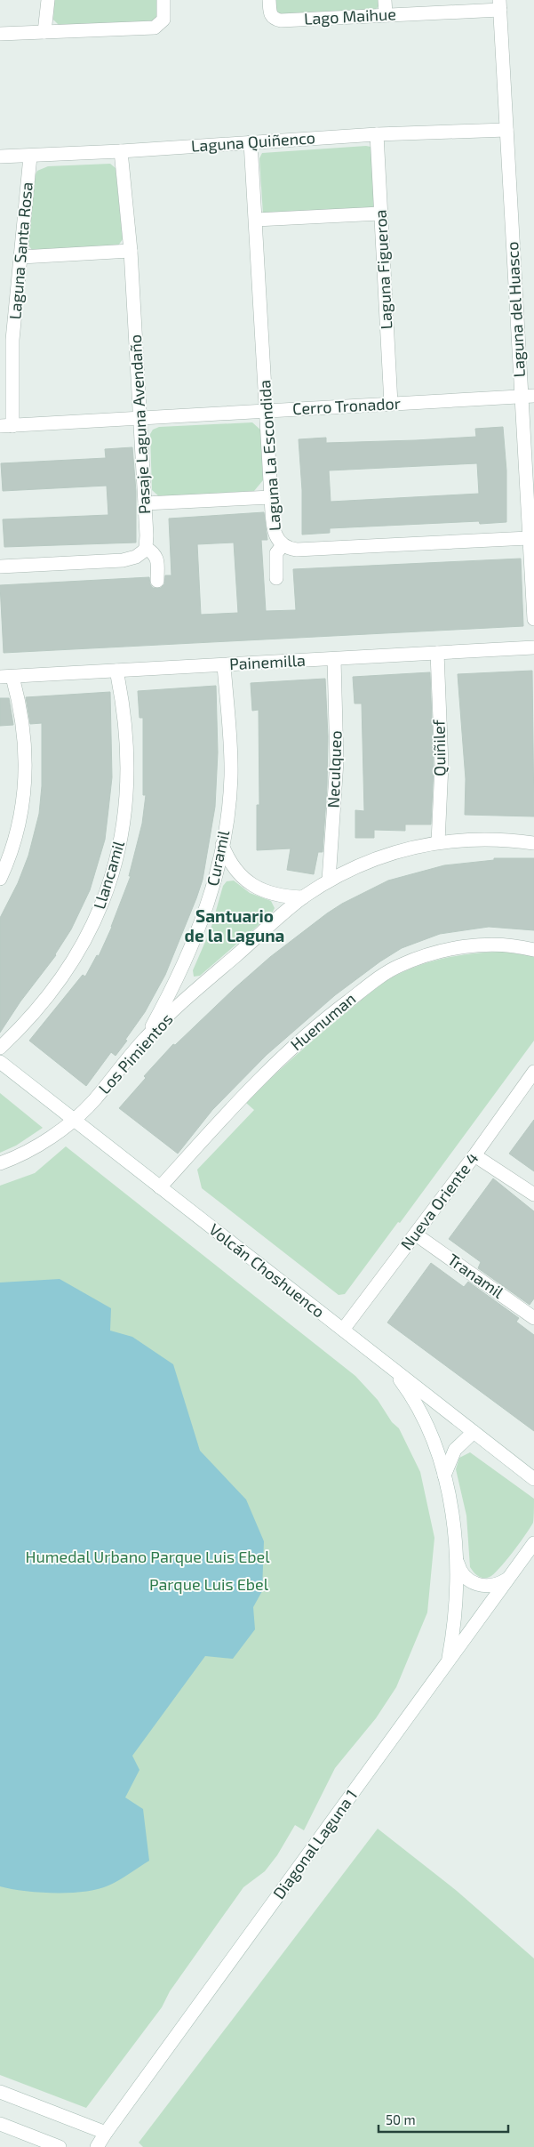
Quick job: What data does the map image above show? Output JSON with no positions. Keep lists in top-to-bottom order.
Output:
{
  "streets": {
    "street": [
      "Lago Maihue",
      "Laguna Quiñenco",
      "Laguna Santa Rosa",
      "Laguna Figueroa",
      "Laguna del Huasco",
      "Cerro Tronador",
      "Pasaje Laguna Avendaño",
      "Laguna La Escondida",
      "Painemilla",
      "Quiñilef",
      "Neculqueo",
      "Curamil",
      "Llancamil",
      "Huenuman",
      "Los Pimientos",
      "Nueva Oriente 4",
      "Volcán Choshuenco",
      "Tranamil",
      "Diagonal Laguna 1"
    ]
  },
  "crossings": [
    ["Lago Maihue", "Laguna del Huasco"],
    ["Laguna Quiñenco", "Laguna Santa Rosa"],
    ["Laguna Quiñenco", "Laguna Figueroa"],
    ["Laguna Quiñenco", "Laguna del Huasco"],
    ["Laguna Quiñenco", "Pasaje Laguna Avendaño"],
    ["Laguna Quiñenco", "Laguna La Escondida"],
    ["Laguna Santa Rosa", "Cerro Tronador"],
    ["Laguna Figueroa", "Cerro Tronador"],
    ["Laguna del Huasco", "Cerro Tronador"],
    ["Laguna del Huasco", "Laguna La Escondida"],
    ["Cerro Tronador", "Pasaje Laguna Avendaño"],
    ["Cerro Tronador", "Laguna La Escondida"],
    ["Painemilla", "Quiñilef"],
    ["Painemilla", "Neculqueo"],
    ["Painemilla", "Curamil"],
    ["Painemilla", "Llancamil"],
    ["Quiñilef", "Los Pimientos"],
    ["Neculqueo", "Los Pimientos"],
    ["Curamil", "Los Pimientos"],
    ["Huenuman", "Volcán Choshuenco"],
    ["Los Pimientos", "Volcán Choshuenco"],
    ["Nueva Oriente 4", "Volcán Choshuenco"],
    ["Nueva Oriente 4", "Tranamil"]
  ],
  "districts": ["Santuario de la Laguna"],
  "parks": ["Humedal Urbano Parque Luis Ebel", "Parque Luis Ebel"],
  "scale_bar": "50 m"
}
